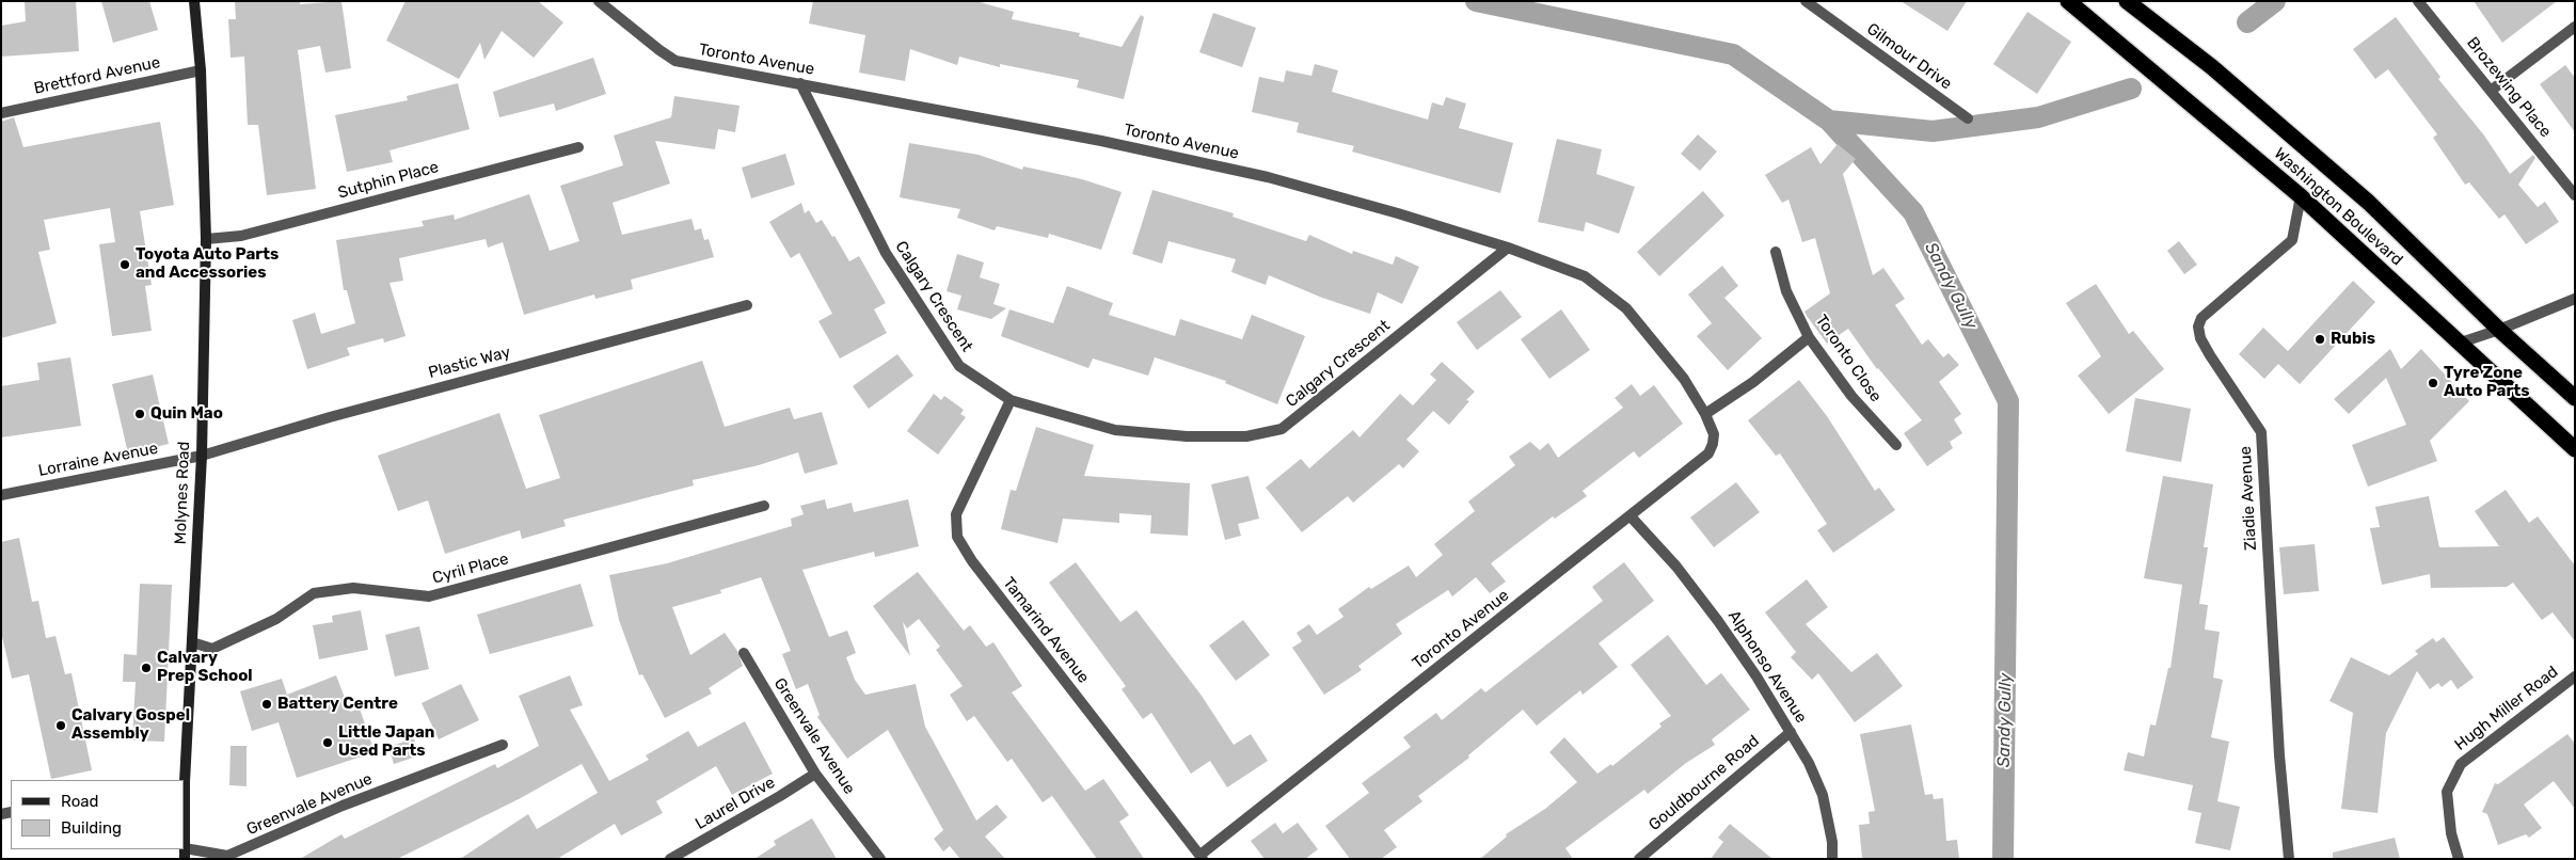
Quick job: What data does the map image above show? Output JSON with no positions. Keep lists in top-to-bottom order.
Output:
{
  "streets": {
    "highway": ["Washington Boulevard"],
    "main road": ["Molynes Road"],
    "street": [
      "Gilmour Drive",
      "Toronto Avenue",
      "Brettford Avenue",
      "Brozewing Place",
      "Sutphin Place",
      "Calgary Crescent",
      "Toronto Close",
      "Plastic Way",
      "Lorraine Avenue",
      "Ziadie Avenue",
      "Cyril Place",
      "Tamarind Avenue",
      "Alphonso Avenue",
      "Hugh Miller Road",
      "Greenvale Avenue",
      "Gouldbourne Road",
      "Laurel Drive"
    ]
  },
  "crossings": [
    ["Toronto Avenue", "Calgary Crescent"],
    ["Toronto Avenue", "Tamarind Avenue"],
    ["Toronto Avenue", "Alphonso Avenue"],
    ["Brettford Avenue", "Molynes Road"],
    ["Sutphin Place", "Molynes Road"],
    ["Washington Boulevard", "Ziadie Avenue"],
    ["Calgary Crescent", "Tamarind Avenue"],
    ["Plastic Way", "Lorraine Avenue"],
    ["Plastic Way", "Molynes Road"],
    ["Lorraine Avenue", "Molynes Road"],
    ["Molynes Road", "Cyril Place"],
    ["Molynes Road", "Greenvale Avenue"],
    ["Alphonso Avenue", "Gouldbourne Road"],
    ["Greenvale Avenue", "Laurel Drive"]
  ],
  "water": ["Sandy Gully"],
  "places": [
    "Toyota Auto Parts and Accessories",
    "Rubis",
    "Tyre Zone Auto Parts",
    "Quin Mao",
    "Calvary Prep School",
    "Battery Centre",
    "Calvary Gospel Assembly",
    "Little Japan Used Parts"
  ],
  "legend": ["Road", "Building"]
}
